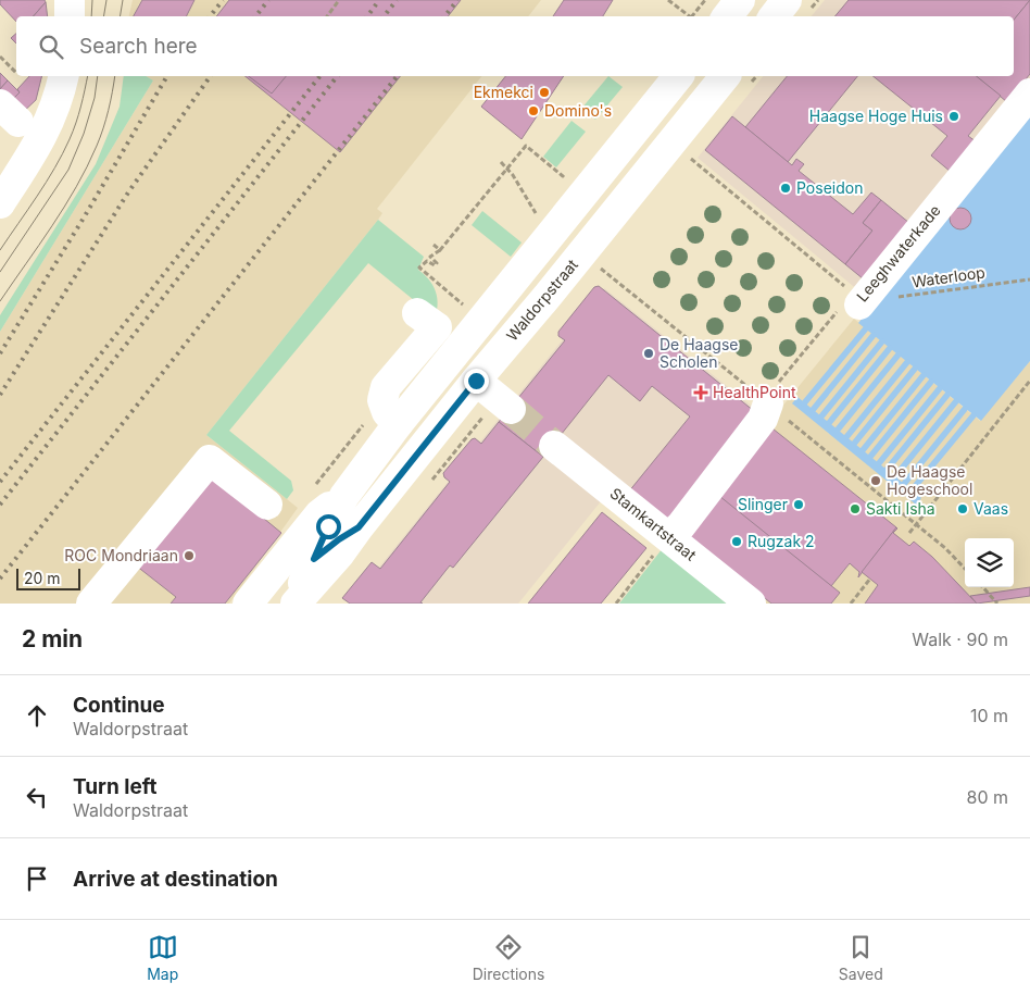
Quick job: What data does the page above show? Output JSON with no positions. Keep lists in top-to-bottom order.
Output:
{
  "streets": {
    "street": ["Leeghwaterkade", "Waldorpstraat", "Stamkartstraat"],
    "path": ["Waterloop"]
  },
  "places": {
    "other": [
      "Ekmekci",
      "Domino's",
      "Haagse Hoge Huis",
      "Poseidon",
      "De Haagse Scholen",
      "De Haagse Hogeschool",
      "Slinger",
      "Sakti Isha",
      "Vaas",
      "Rugzak 2",
      "ROC Mondriaan"
    ],
    "health": ["HealthPoint"]
  },
  "scale_bar": "20 m",
  "page": {
    "search": "Search here",
    "scale": "20 m",
    "heading": ["2 min", "Walk · 90 m"],
    "list": [
      ["Continue", "Waldorpstraat", "10 m"],
      ["Turn left", "Waldorpstraat", "80 m"],
      "Arrive at destination"
    ],
    "nav": ["Map", "Directions", "Saved"]
  }
}
